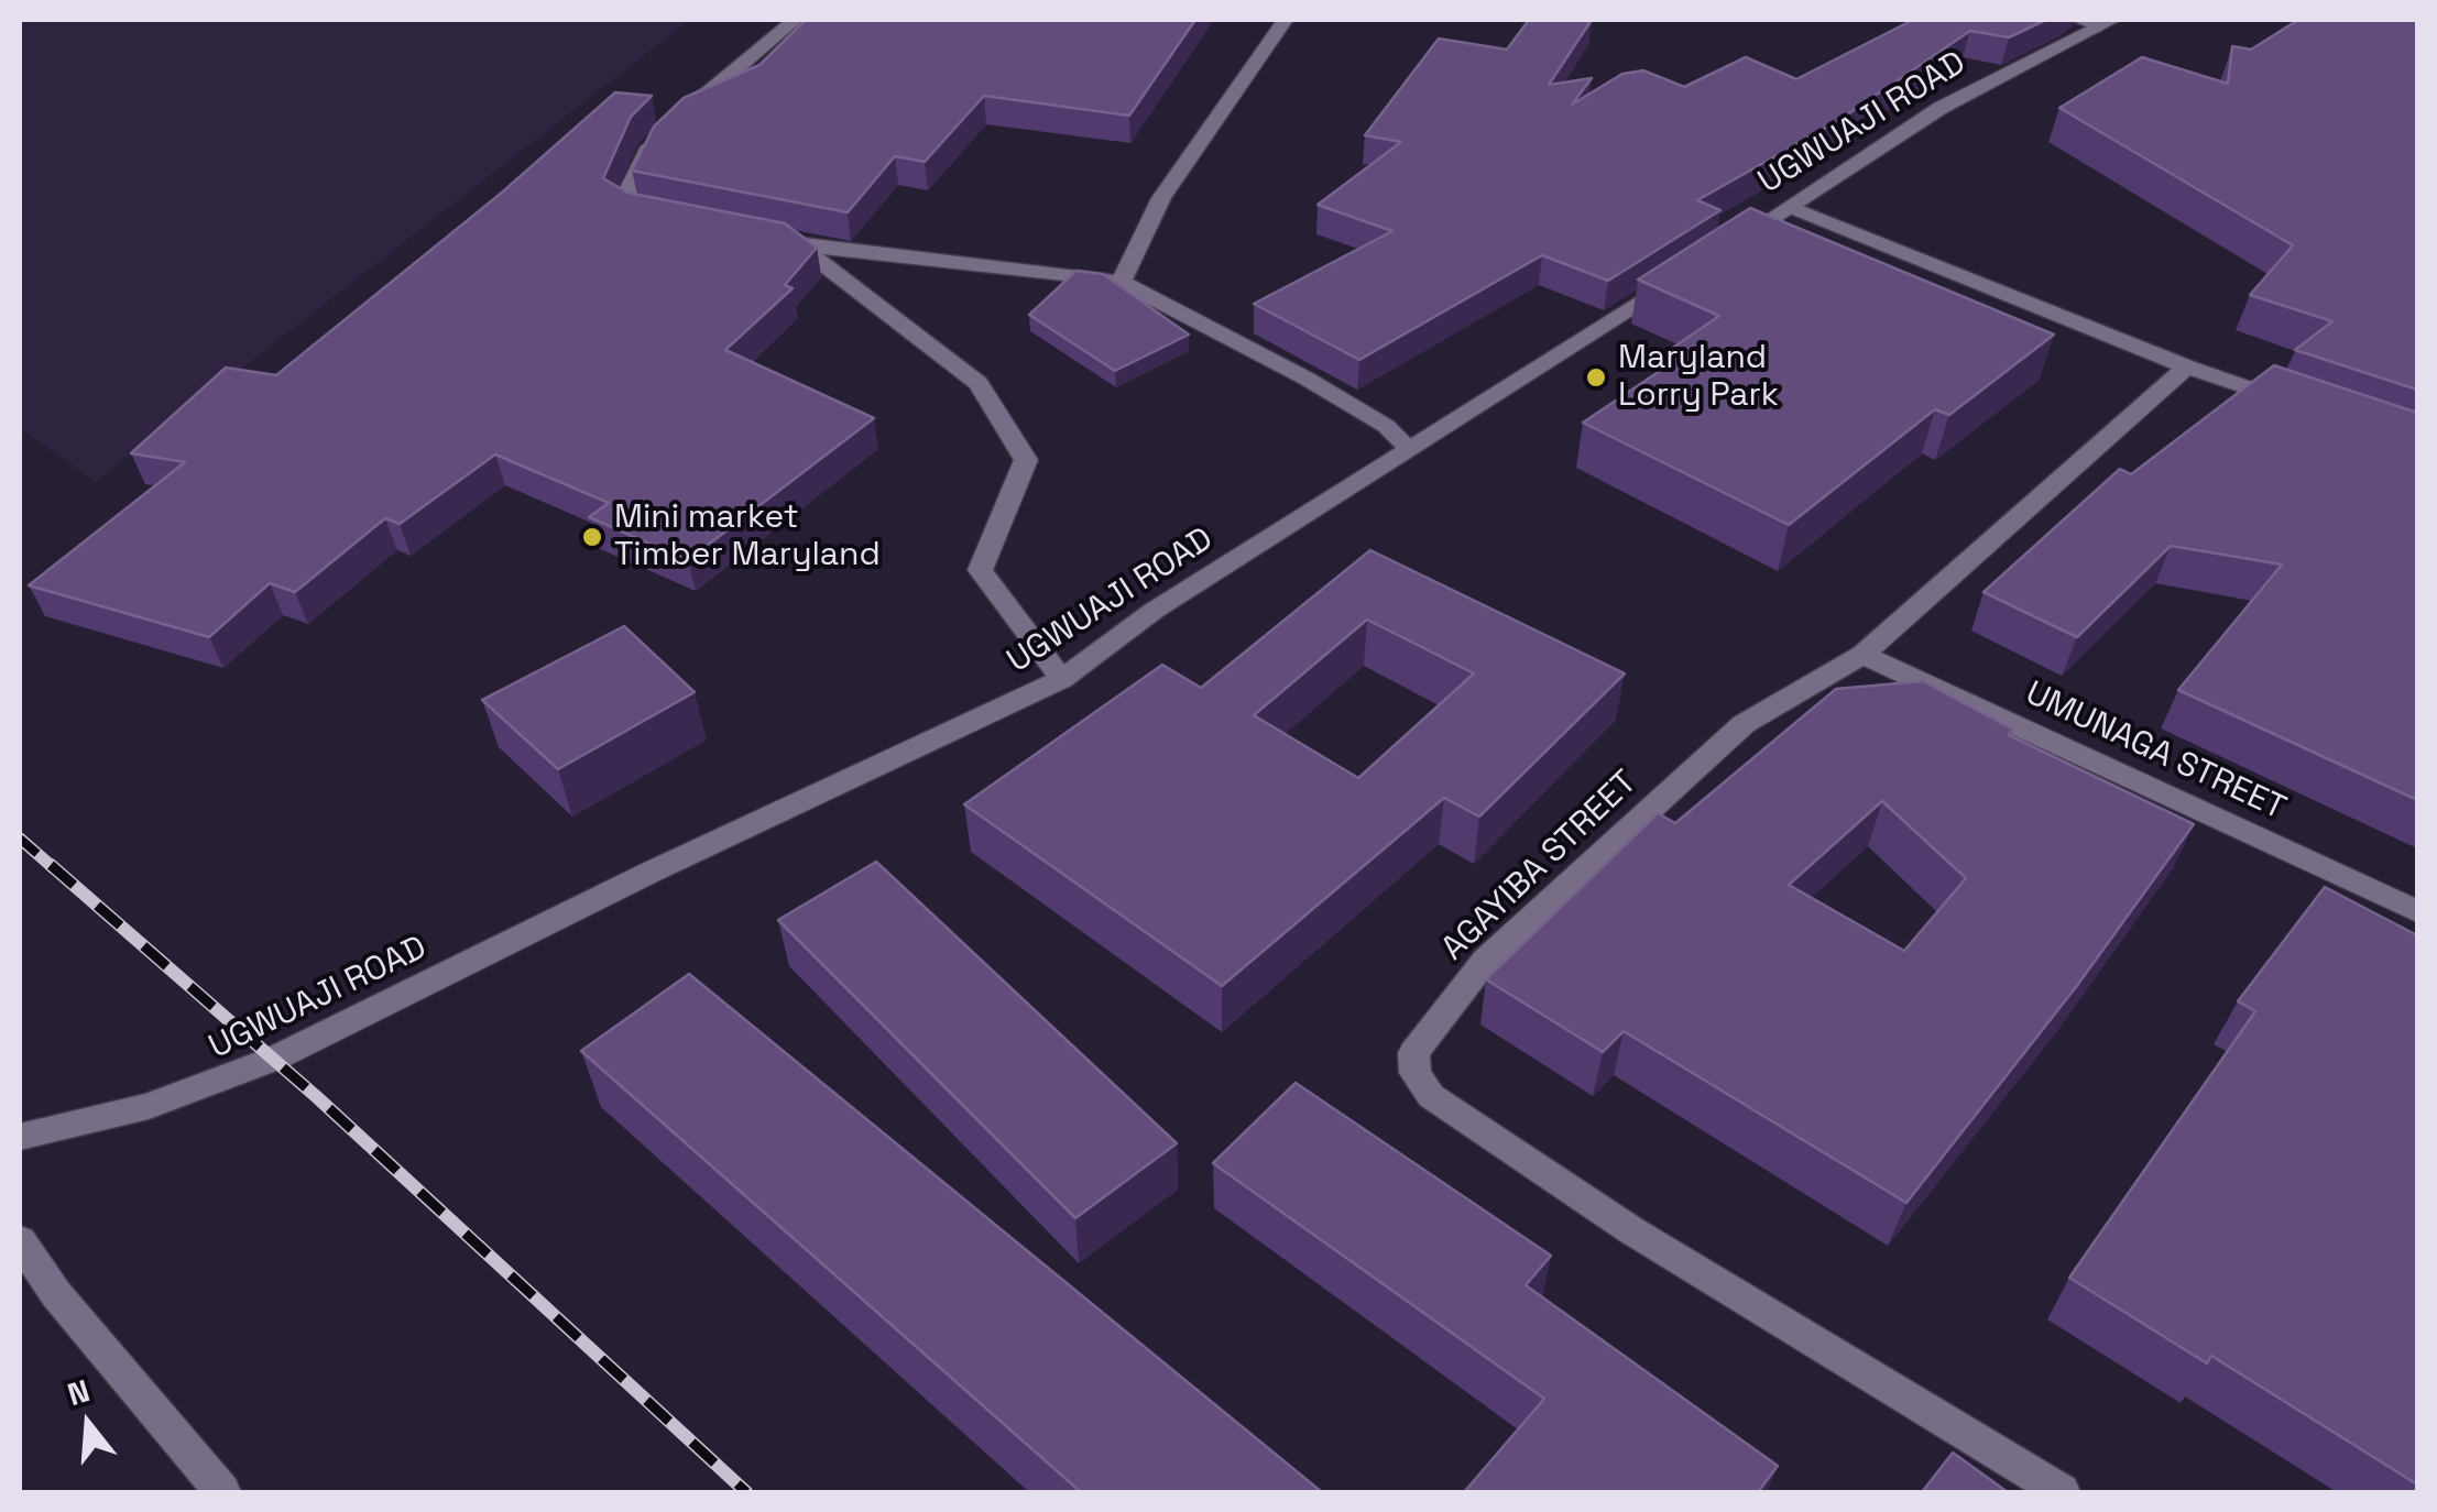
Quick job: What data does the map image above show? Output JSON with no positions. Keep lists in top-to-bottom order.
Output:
{
  "streets": {
    "street": ["UGWUAJI ROAD", "UMUNAGA STREET", "AGAYIBA STREET"]
  },
  "crossings": [
    ["UMUNAGA STREET", "AGAYIBA STREET"]
  ],
  "places": ["Maryland Lorry Park", "Mini market Timber Maryland"],
  "north": "top"
}
